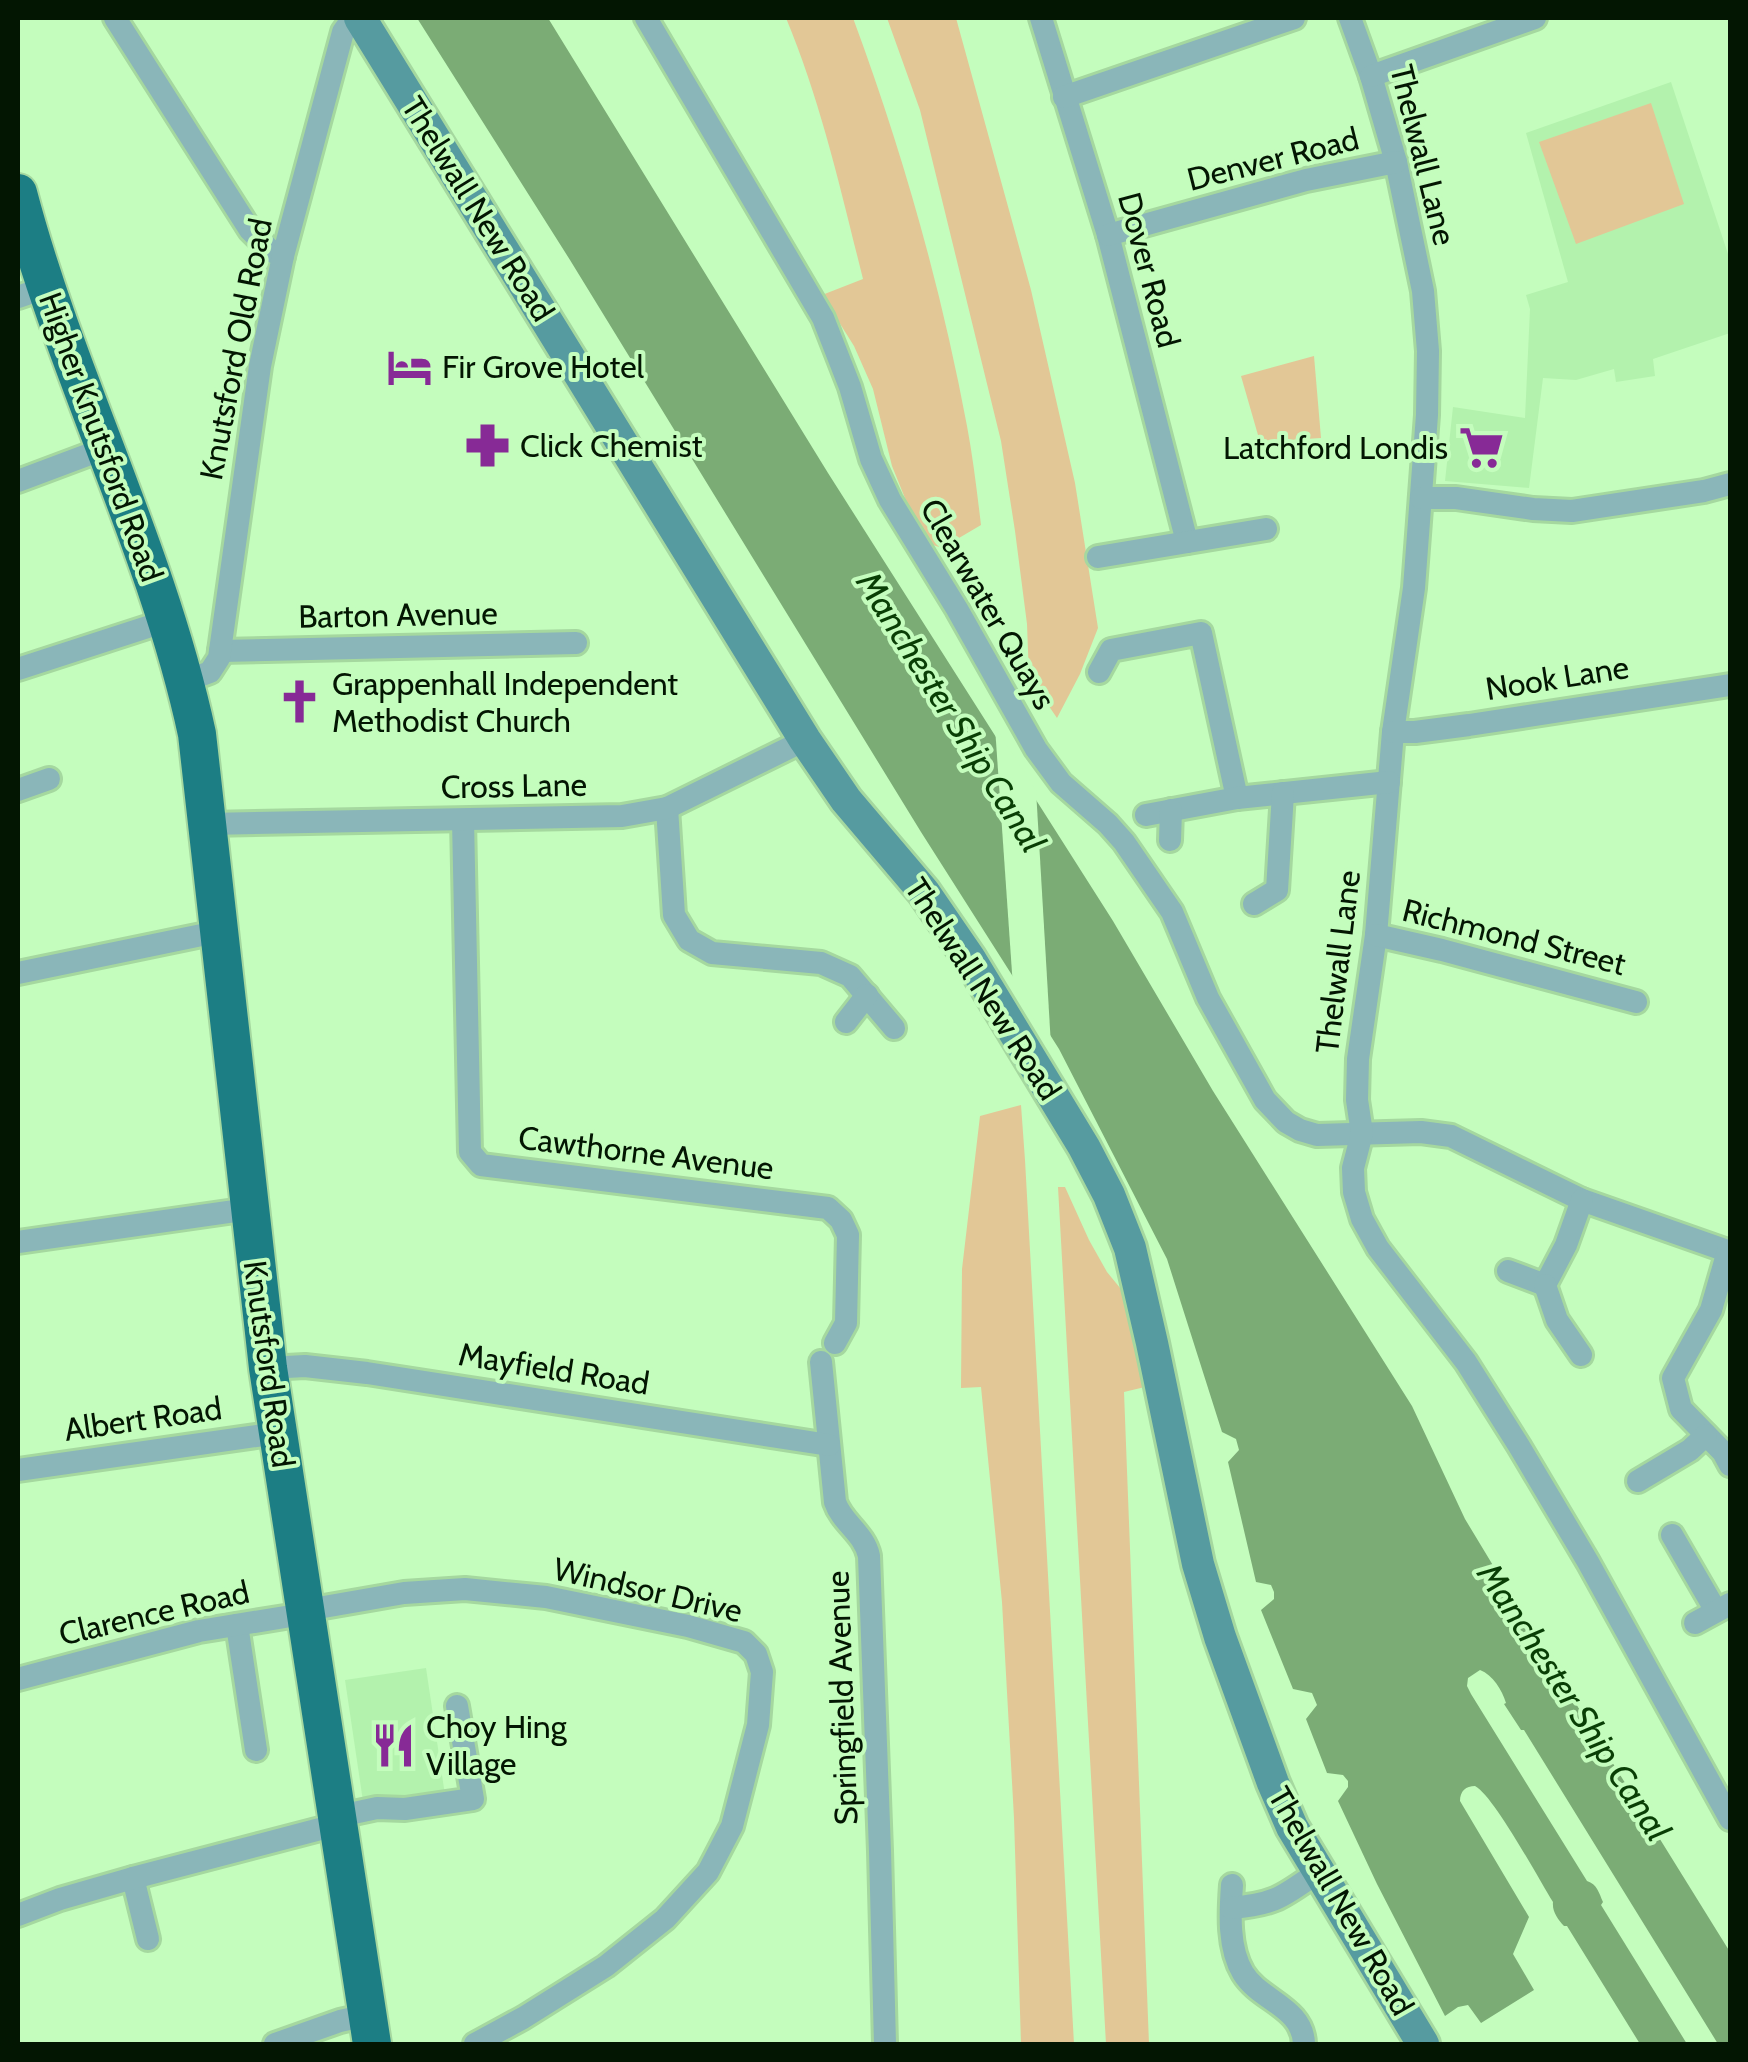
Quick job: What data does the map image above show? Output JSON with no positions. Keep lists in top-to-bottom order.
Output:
{
  "streets": {
    "highway": ["Higher Knutsford Road", "Knutsford Road"],
    "main road": ["Thelwall New Road"],
    "street": [
      "Thelwall Lane",
      "Denver Road",
      "Dover Road",
      "Knutsford Old Road",
      "Clearwater Quays",
      "Barton Avenue",
      "Nook Lane",
      "Cross Lane",
      "Richmond Street",
      "Cawthorne Avenue",
      "Mayfield Road",
      "Albert Road",
      "Windsor Drive",
      "Clarence Road",
      "Springfield Avenue"
    ]
  },
  "crossings": [
    ["Thelwall Lane", "Denver Road"],
    ["Thelwall Lane", "Clearwater Quays"],
    ["Thelwall Lane", "Nook Lane"],
    ["Thelwall Lane", "Richmond Street"],
    ["Denver Road", "Dover Road"],
    ["Thelwall New Road", "Knutsford Old Road"],
    ["Thelwall New Road", "Cross Lane"],
    ["Knutsford Old Road", "Barton Avenue"],
    ["Higher Knutsford Road", "Knutsford Road"],
    ["Cross Lane", "Cawthorne Avenue"],
    ["Cross Lane", "Knutsford Road"],
    ["Cawthorne Avenue", "Springfield Avenue"],
    ["Knutsford Road", "Mayfield Road"],
    ["Knutsford Road", "Albert Road"],
    ["Knutsford Road", "Windsor Drive"],
    ["Knutsford Road", "Clarence Road"],
    ["Mayfield Road", "Springfield Avenue"],
    ["Windsor Drive", "Clarence Road"]
  ],
  "water": ["Manchester Ship Canal"],
  "places": {
    "hotel": ["Fir Grove Hotel"],
    "pharmacy": ["Click Chemist"],
    "supermarket": ["Latchford Londis"],
    "church": ["Grappenhall Independent Methodist Church"],
    "restaurant": ["Choy Hing Village"]
  }
}
